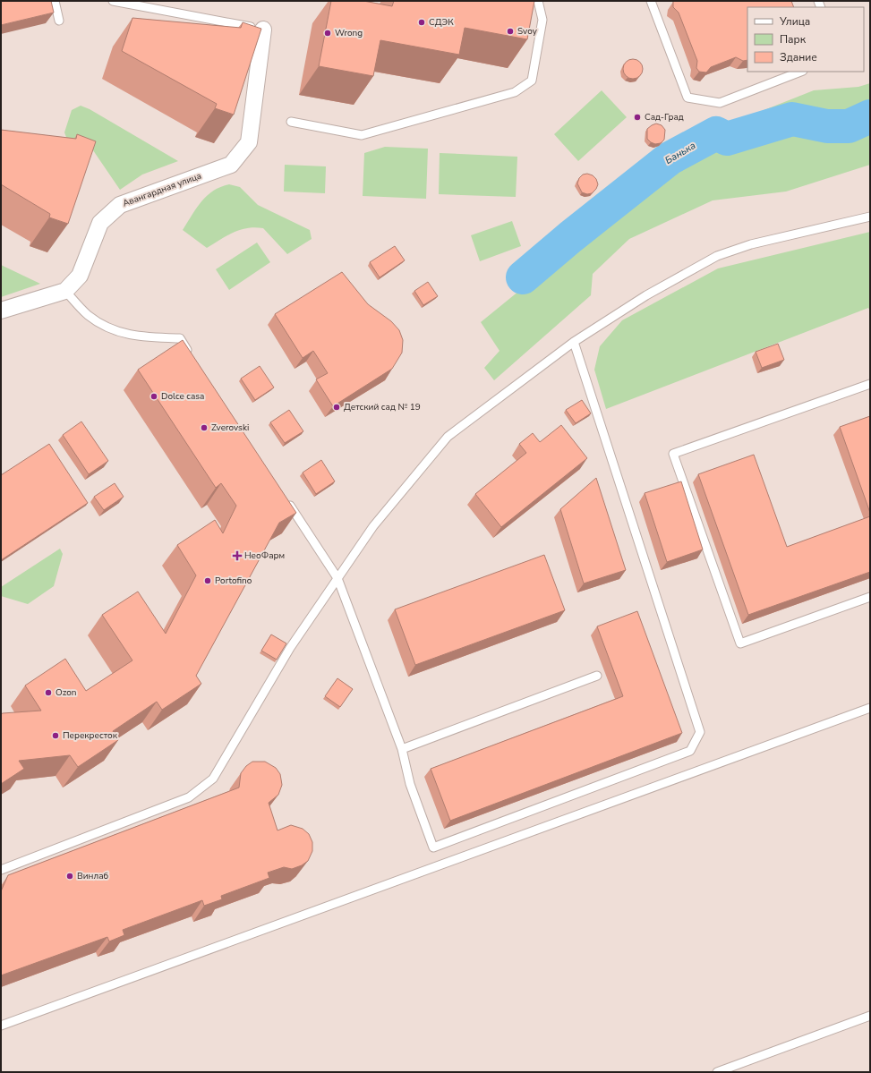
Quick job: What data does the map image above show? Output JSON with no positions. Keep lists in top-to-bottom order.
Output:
{
  "streets": {
    "street": ["Авангардная улица"]
  },
  "water": ["Банька"],
  "places": {
    "other": [
      "СДЭК",
      "Svoy",
      "Wrong",
      "Сад-Град",
      "Dolce casa",
      "Детский сад № 19",
      "Zverovski",
      "Portofino",
      "Ozon",
      "Перекресток",
      "Винлаб"
    ],
    "health": ["НеоФарм"]
  },
  "legend": ["Улица", "Парк", "Здание"]
}
